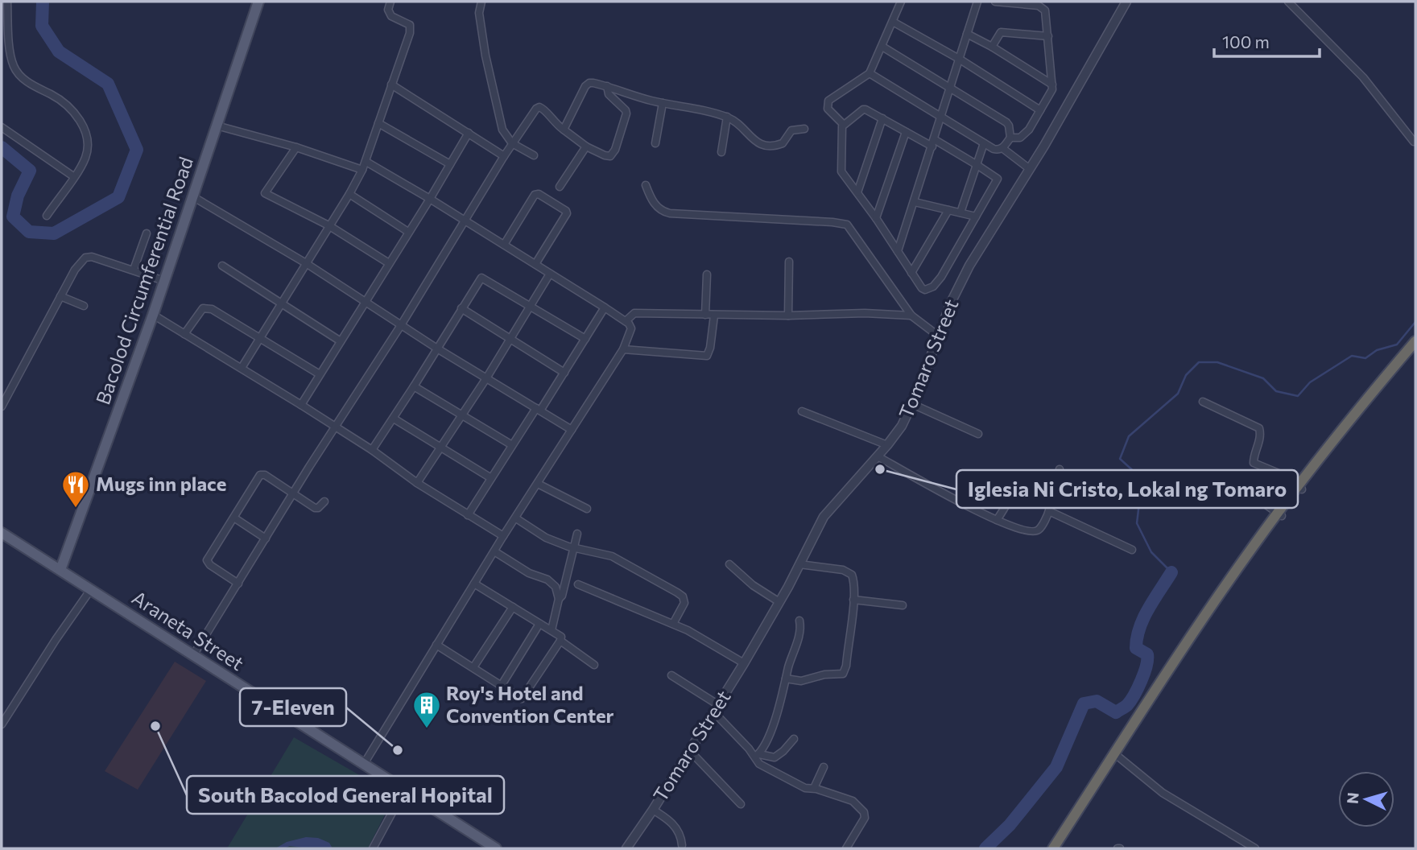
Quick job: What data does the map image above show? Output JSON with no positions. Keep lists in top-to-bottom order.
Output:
{
  "streets": {
    "main road": ["Bacolod Circumferential Road", "Araneta Street"],
    "street": ["Tomaro Street"]
  },
  "crossings": [
    ["Bacolod Circumferential Road", "Araneta Street"]
  ],
  "places": {
    "other": ["Iglesia Ni Cristo, Lokal ng Tomaro", "South Bacolod General Hopital", "7-Eleven"],
    "restaurant": ["Mugs inn place"],
    "building": ["Roy's Hotel and Convention Center"]
  },
  "scale_bar": "100 m",
  "north": "left"
}
